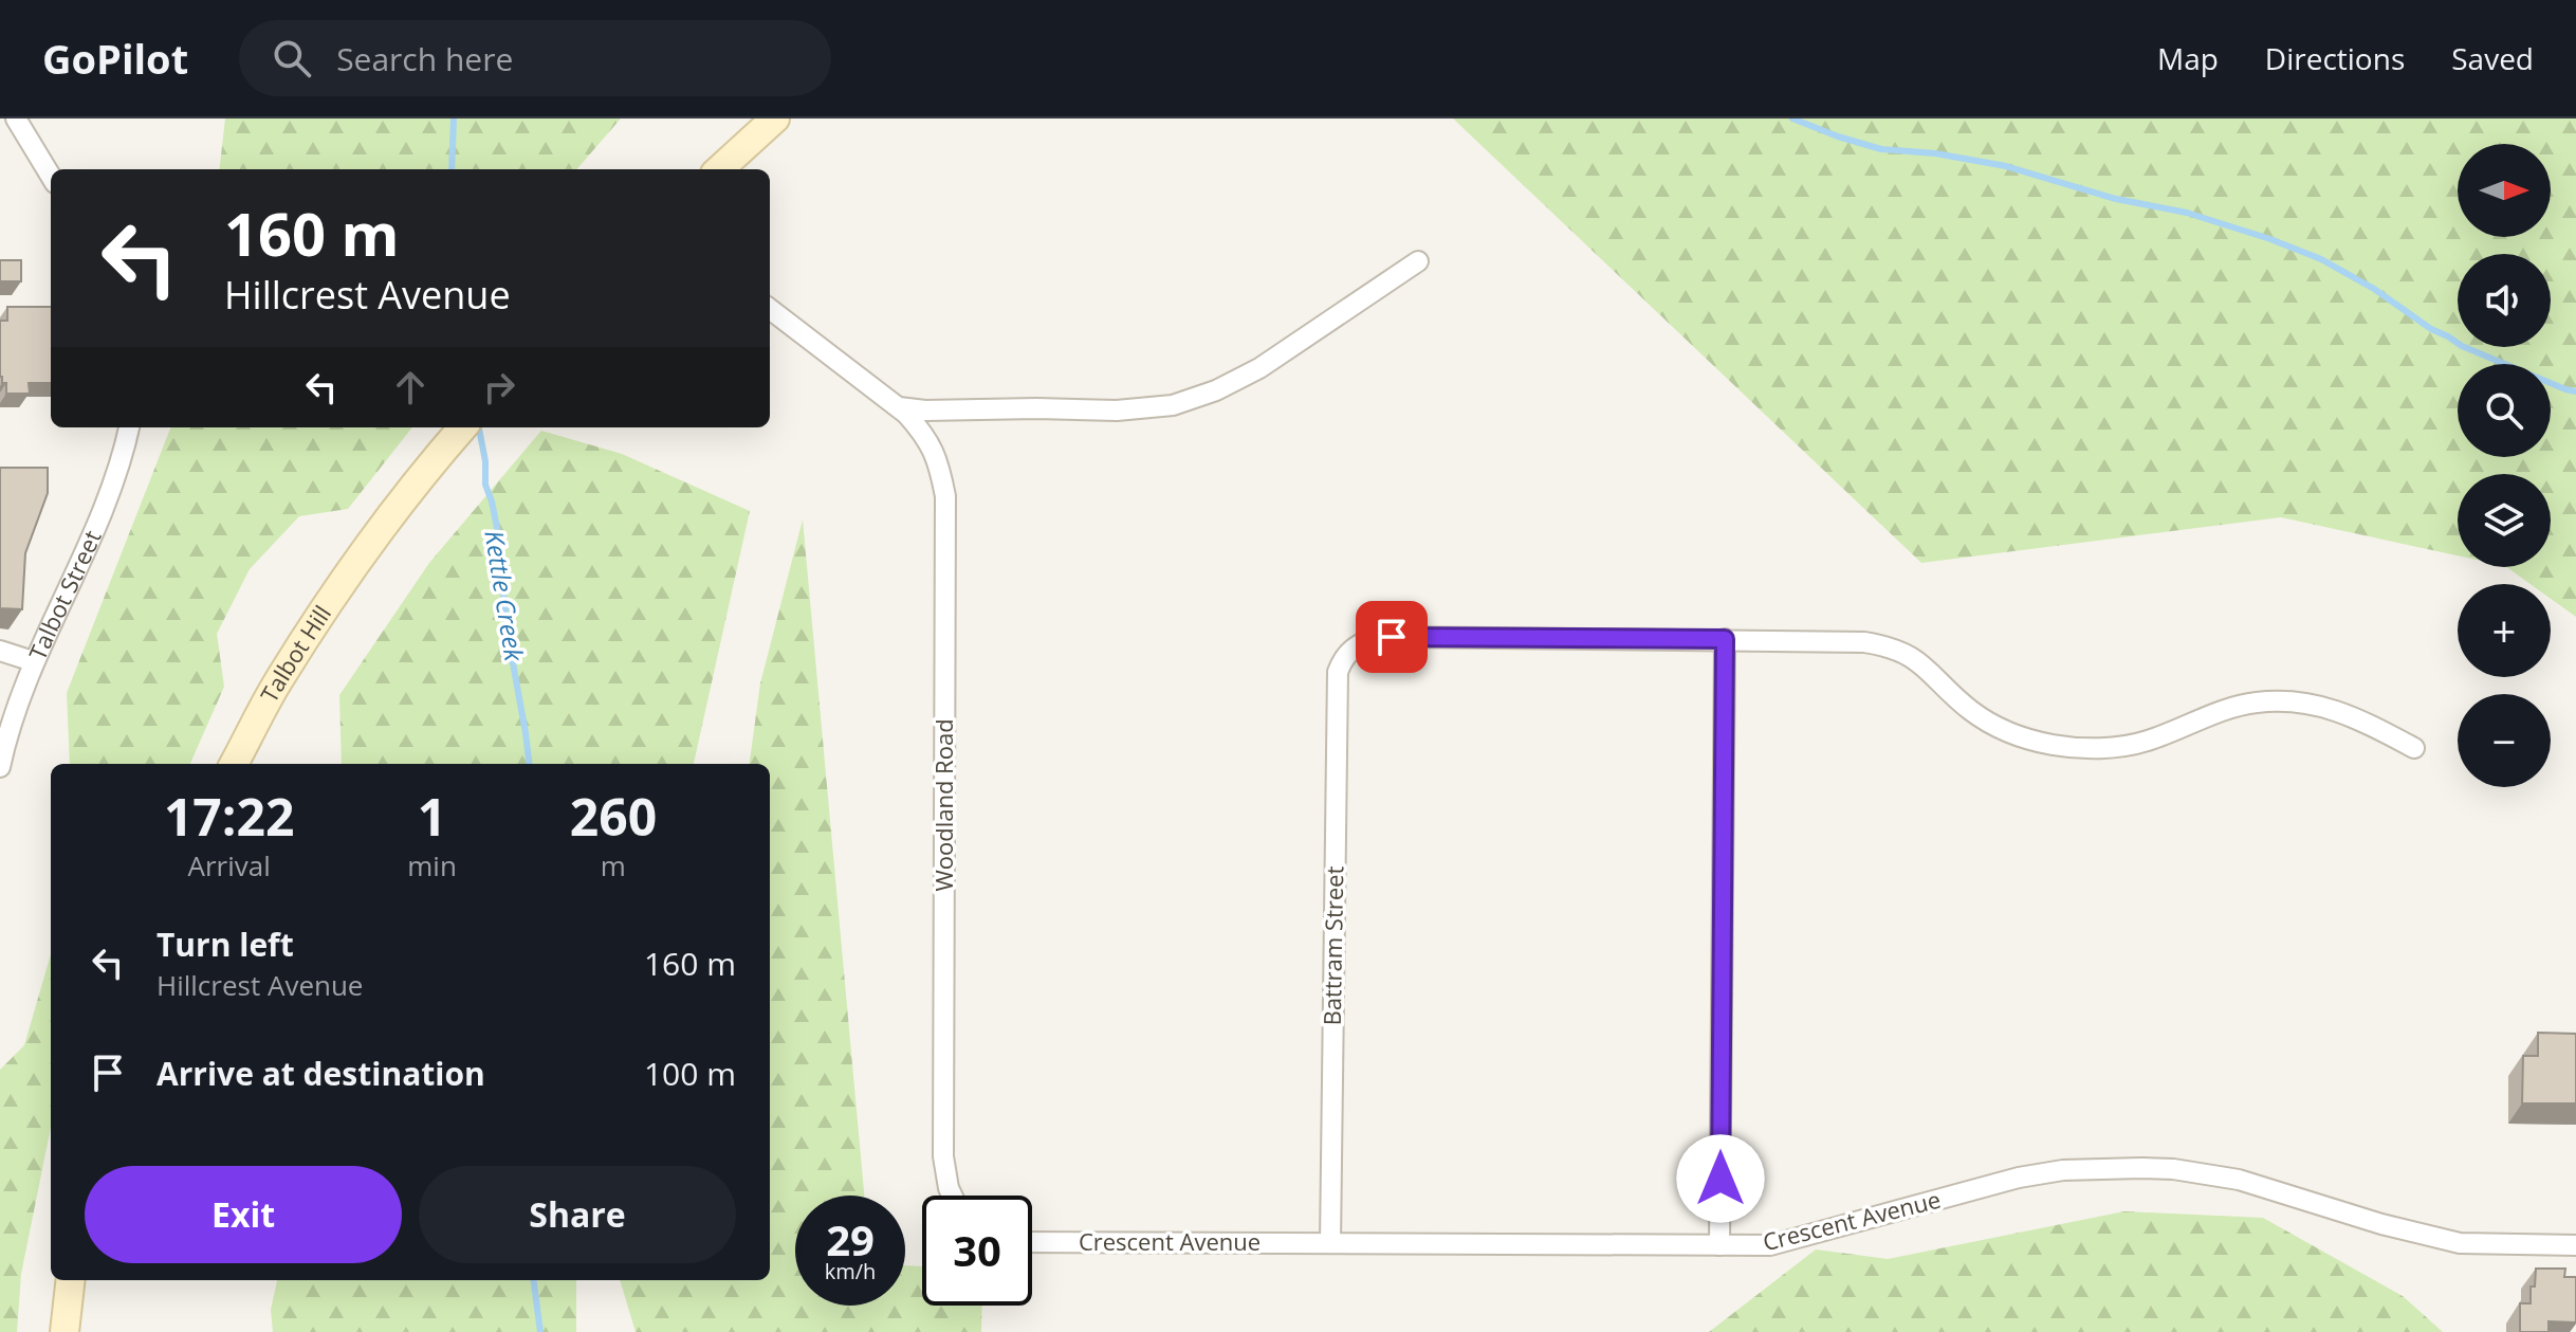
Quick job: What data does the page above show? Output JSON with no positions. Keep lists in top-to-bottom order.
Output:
{
  "streets": {
    "main road": ["Talbot Hill"],
    "street": [
      "Talbot Street",
      "Woodland Road",
      "Battram Street",
      "Crescent Avenue"
    ]
  },
  "crossings": [
    ["Battram Street", "Crescent Avenue"]
  ],
  "water": ["Kettle Creek"],
  "north": "right",
  "page": {
    "header": "GoPilot",
    "search": "Search here",
    "nav": ["Map", "Directions", "Saved"],
    "map_buttons": ["+", "−"],
    "turn": ["160 m", "Hillcrest Avenue"],
    "eta": [
      "17:22",
      "Arrival",
      "1",
      "min",
      "260",
      "m"
    ],
    "list": [
      {
        "name": "Turn left",
        "note": "Hillcrest Avenue",
        "value": "160 m"
      },
      {
        "name": "Arrive at destination",
        "value": "100 m"
      }
    ],
    "buttons": ["Exit", "Share"],
    "speed": "29 km/h",
    "limit": "30"
  }
}
